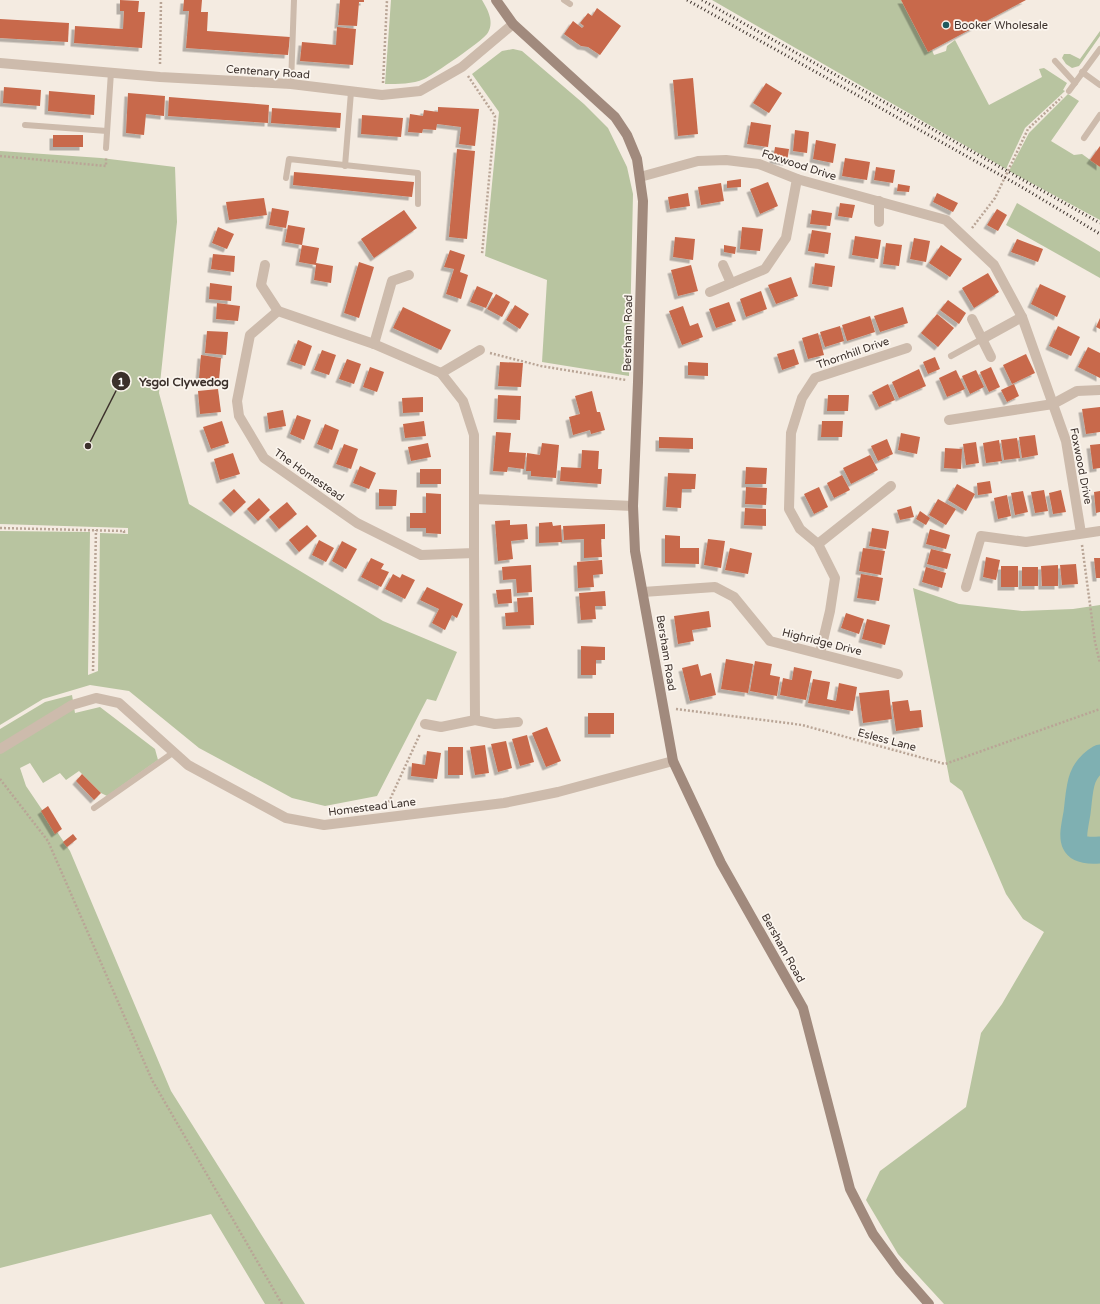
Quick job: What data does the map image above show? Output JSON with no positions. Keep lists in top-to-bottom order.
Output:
{
  "streets": {
    "main road": ["Bersham Road"],
    "street": [
      "Centenary Road",
      "Foxwood Drive",
      "Thornhill Drive",
      "The Homestead",
      "Highridge Drive",
      "Homestead Lane"
    ],
    "path": ["Esless Lane"]
  },
  "crossings": [
    ["Centenary Road", "Bersham Road"],
    ["Foxwood Drive", "Bersham Road"],
    ["Bersham Road", "Highridge Drive"],
    ["Bersham Road", "Esless Lane"],
    ["Bersham Road", "Homestead Lane"],
    ["Thornhill Drive", "Highridge Drive"]
  ],
  "places": ["Booker Wholesale", "Ysgol Clywedog"]
}
